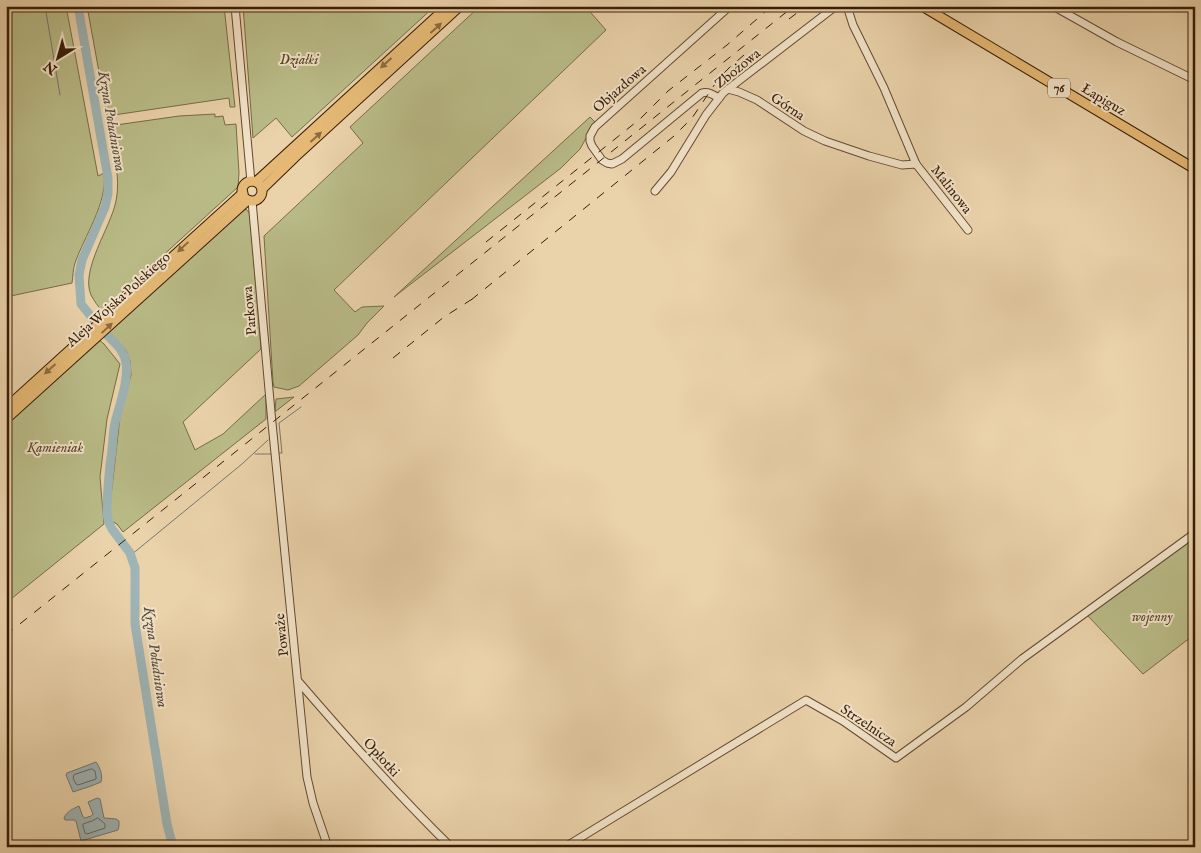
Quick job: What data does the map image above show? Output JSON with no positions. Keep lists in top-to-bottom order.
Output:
{
  "streets": {
    "main road": ["76", "Łapiguz", "Aleja Wojska Polskiego"],
    "street": [
      "Zbożowa",
      "Objazdowa",
      "Górna",
      "Malinowa",
      "Parkowa",
      "Poważe",
      "Strzelnicza",
      "Opłotki"
    ]
  },
  "crossings": [
    ["Zbożowa", "Objazdowa"],
    ["Zbożowa", "Górna"],
    ["Górna", "Malinowa"],
    ["Aleja Wojska Polskiego", "Parkowa"],
    ["Parkowa", "Poważe"],
    ["Poważe", "Opłotki"]
  ],
  "water": ["Krzna Południowa"],
  "parks": ["Działki", "Kamieniak", "wojenny"],
  "north": "bottom left"
}
